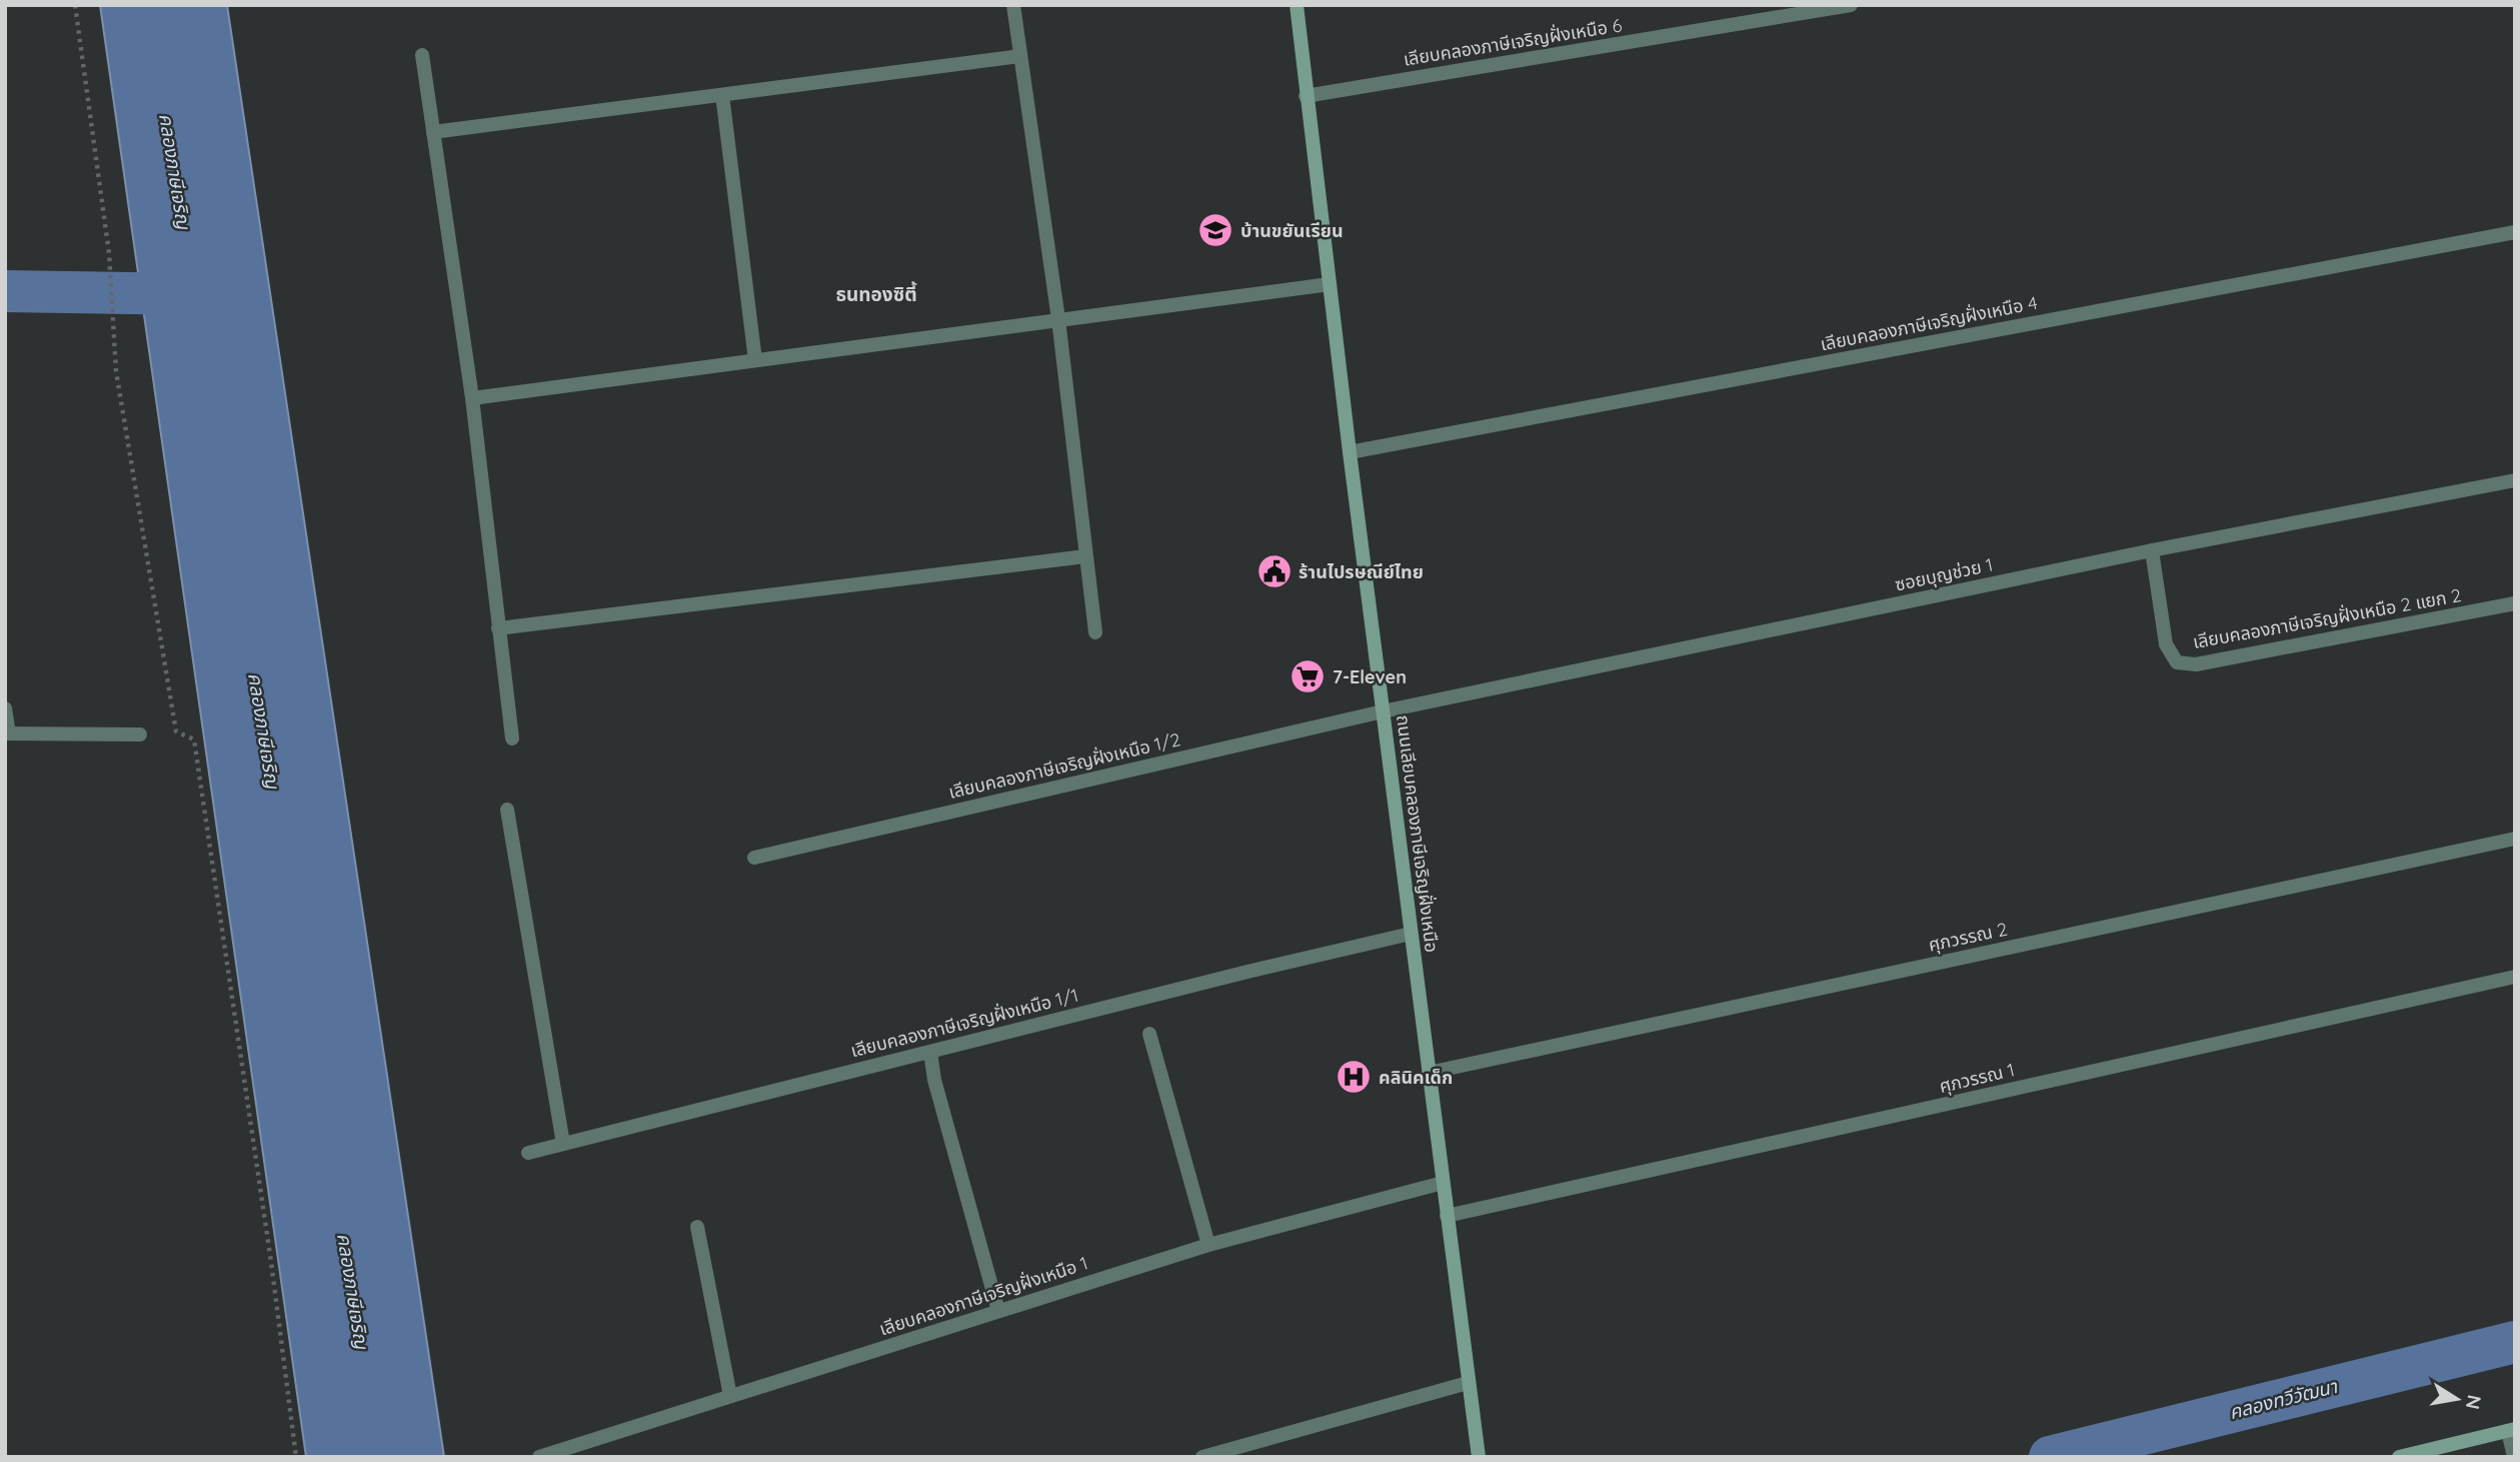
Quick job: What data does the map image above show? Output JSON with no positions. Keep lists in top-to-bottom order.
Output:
{
  "streets": {
    "main road": ["ถนนเลียบคลองภาษีเจริญฝั่งเหนือ"],
    "street": [
      "เลียบคลองภาษีเจริญฝั่งเหนือ 6",
      "เลียบคลองภาษีเจริญฝั่งเหนือ 4",
      "ซอยบุญช่วย 1",
      "เลียบคลองภาษีเจริญฝั่งเหนือ 2 แยก 2",
      "เลียบคลองภาษีเจริญฝั่งเหนือ 1/2",
      "ศุภวรรณ 2",
      "เลียบคลองภาษีเจริญฝั่งเหนือ 1/1",
      "ศุภวรรณ 1",
      "เลียบคลองภาษีเจริญฝั่งเหนือ 1"
    ]
  },
  "crossings": [
    ["เลียบคลองภาษีเจริญฝั่งเหนือ 6", "ถนนเลียบคลองภาษีเจริญฝั่งเหนือ"],
    ["เลียบคลองภาษีเจริญฝั่งเหนือ 4", "ถนนเลียบคลองภาษีเจริญฝั่งเหนือ"],
    ["ซอยบุญช่วย 1", "เลียบคลองภาษีเจริญฝั่งเหนือ 2 แยก 2"],
    ["ซอยบุญช่วย 1", "เลียบคลองภาษีเจริญฝั่งเหนือ 1/2"],
    ["ซอยบุญช่วย 1", "ถนนเลียบคลองภาษีเจริญฝั่งเหนือ"],
    ["เลียบคลองภาษีเจริญฝั่งเหนือ 1/2", "ถนนเลียบคลองภาษีเจริญฝั่งเหนือ"],
    ["ถนนเลียบคลองภาษีเจริญฝั่งเหนือ", "ศุภวรรณ 2"],
    ["ถนนเลียบคลองภาษีเจริญฝั่งเหนือ", "เลียบคลองภาษีเจริญฝั่งเหนือ 1/1"],
    ["ถนนเลียบคลองภาษีเจริญฝั่งเหนือ", "ศุภวรรณ 1"],
    ["ถนนเลียบคลองภาษีเจริญฝั่งเหนือ", "เลียบคลองภาษีเจริญฝั่งเหนือ 1"]
  ],
  "districts": ["ธนทองซิตี้"],
  "water": ["คลองภาษีเจริญ", "คลองทวีวัฒนา"],
  "places": {
    "school or university": ["บ้านขยันเรียน"],
    "public building": ["ร้านไปรษณีย์ไทย"],
    "supermarket": ["7-Eleven"],
    "hospital": ["คลินิคเด็ก"]
  },
  "north": "right"
}
